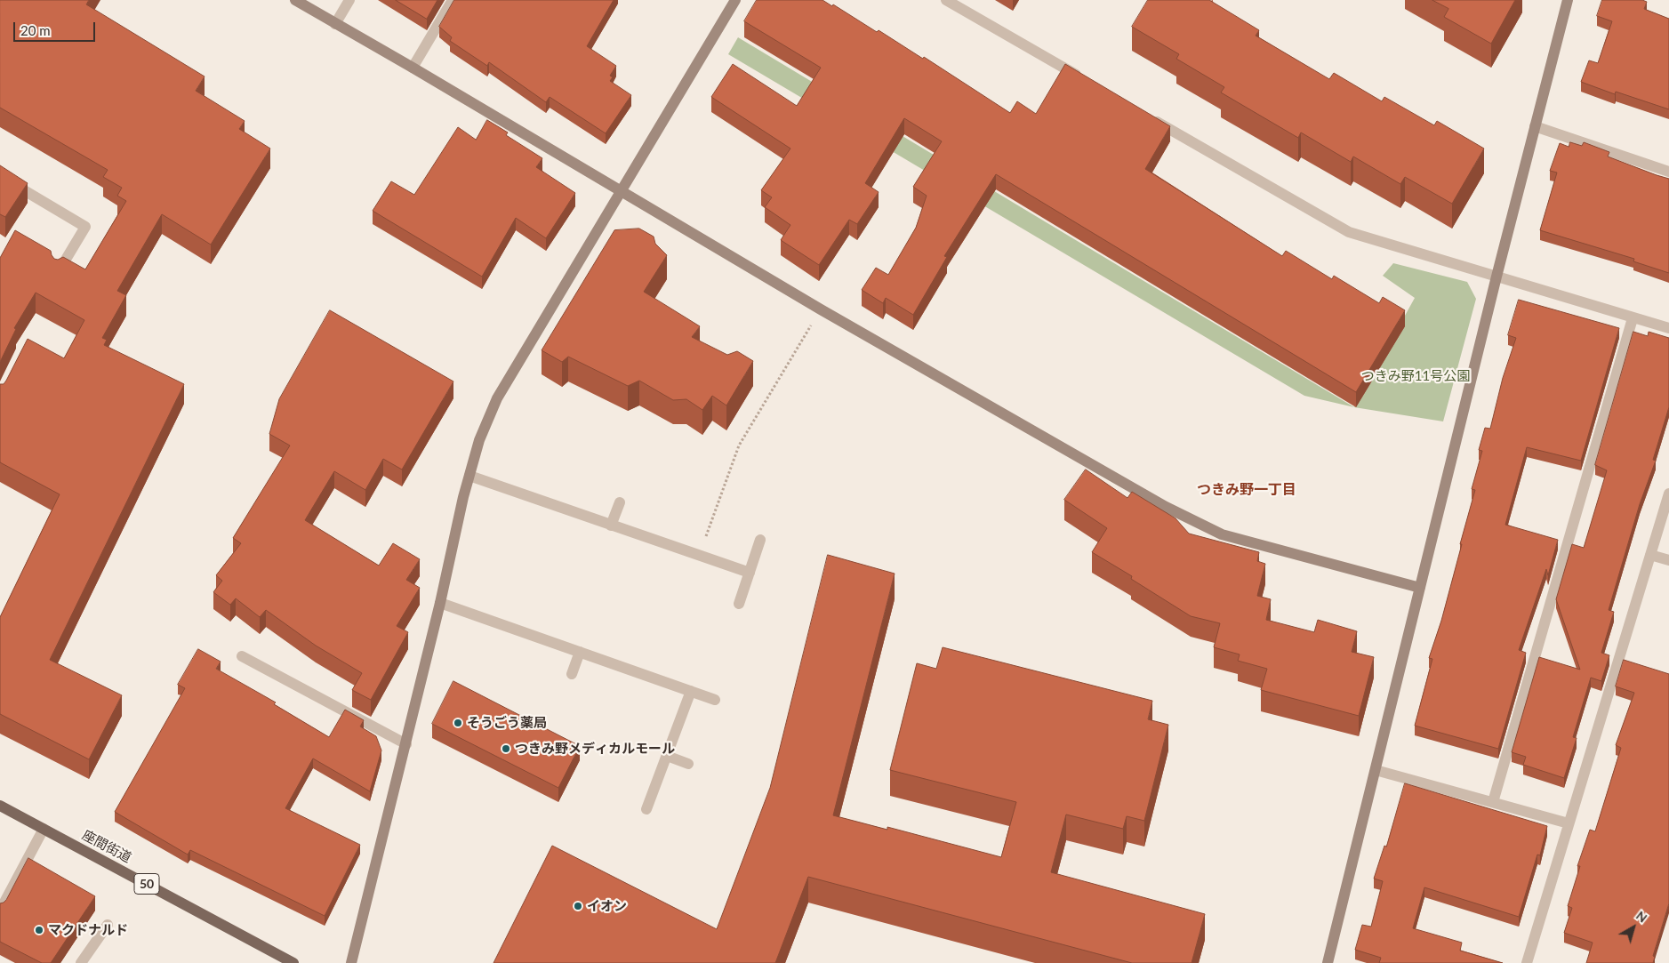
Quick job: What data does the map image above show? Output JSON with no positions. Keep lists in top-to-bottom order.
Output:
{
  "streets": {
    "main road": ["座間街道", "50"]
  },
  "districts": ["つきみ野一丁目"],
  "parks": ["つきみ野11号公園"],
  "places": [
    "そうごう薬局",
    "つきみ野メディカルモール",
    "イオン",
    "マクドナルド"
  ],
  "scale_bar": "20 m",
  "north": "top right"
}
